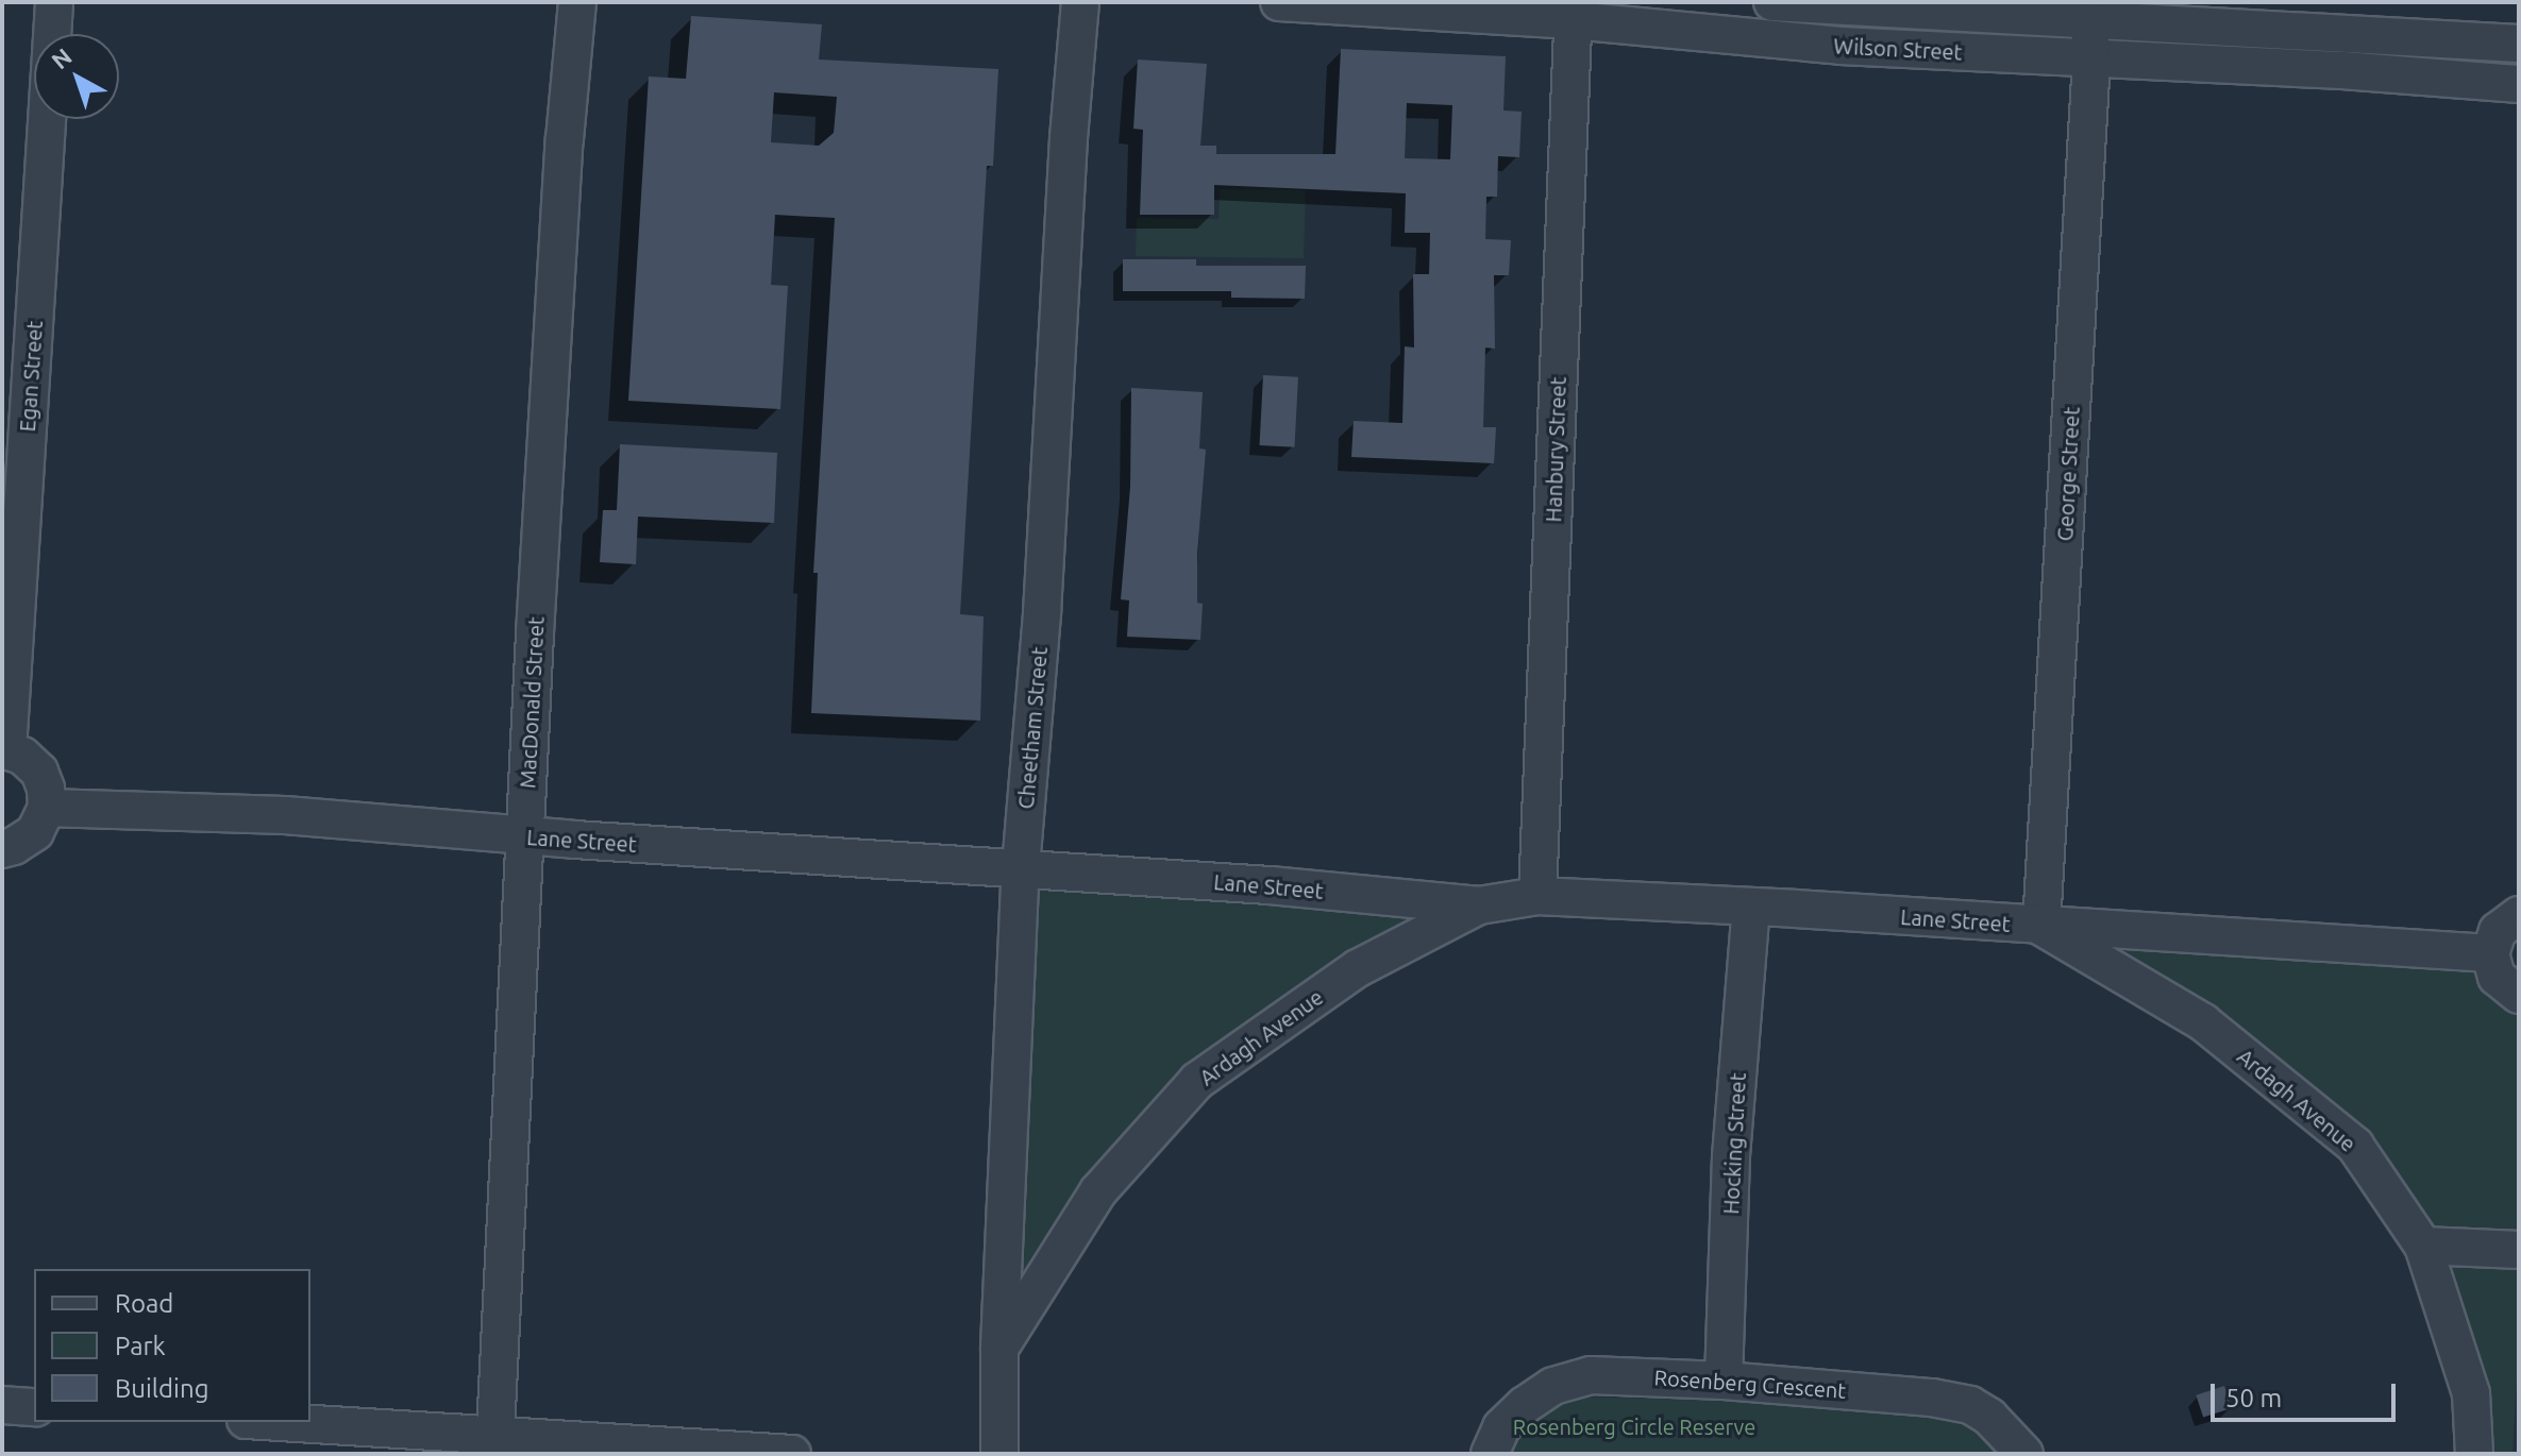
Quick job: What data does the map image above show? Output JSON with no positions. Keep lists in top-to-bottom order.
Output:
{
  "streets": {
    "street": [
      "Wilson Street",
      "Egan Street",
      "Hanbury Street",
      "George Street",
      "MacDonald Street",
      "Cheetham Street",
      "Lane Street",
      "Ardagh Avenue",
      "Hocking Street",
      "Rosenberg Crescent"
    ]
  },
  "crossings": [
    ["Wilson Street", "Hanbury Street"],
    ["Wilson Street", "George Street"],
    ["Hanbury Street", "Lane Street"],
    ["George Street", "Lane Street"],
    ["George Street", "Ardagh Avenue"],
    ["MacDonald Street", "Lane Street"],
    ["Cheetham Street", "Lane Street"],
    ["Cheetham Street", "Ardagh Avenue"],
    ["Lane Street", "Ardagh Avenue"],
    ["Lane Street", "Hocking Street"],
    ["Hocking Street", "Rosenberg Crescent"]
  ],
  "parks": ["Rosenberg Circle Reserve"],
  "legend": ["Road", "Park", "Building"],
  "scale_bar": "50 m",
  "north": "top left"
}
